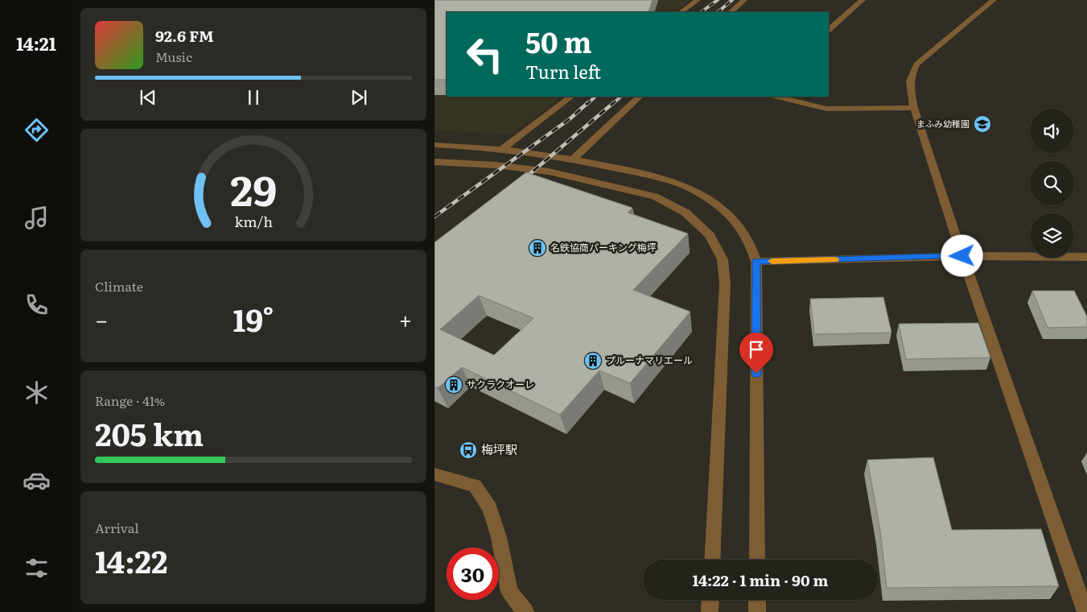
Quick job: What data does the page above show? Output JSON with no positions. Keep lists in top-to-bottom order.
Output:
{
  "places": {
    "school or university": ["まふみ幼稚園"],
    "building": ["名鉄協商パーキング梅坪", "プルーナマリエール", "サクラクオーレ"],
    "bus stop": ["梅坪駅"]
  },
  "page": {
    "tabs": "14:21",
    "turn": ["50 m", "Turn left"],
    "song": ["92.6 FM", "Music"],
    "tile": [
      "Climate",
      ["Range · 41%", "205 km"],
      ["Arrival", "14:22"]
    ],
    "heat": ["−", "19°", "+"],
    "limit": "30",
    "trip": "14:22 · 1 min · 90 m",
    "gauge": ["29", "km/h"]
  }
}
